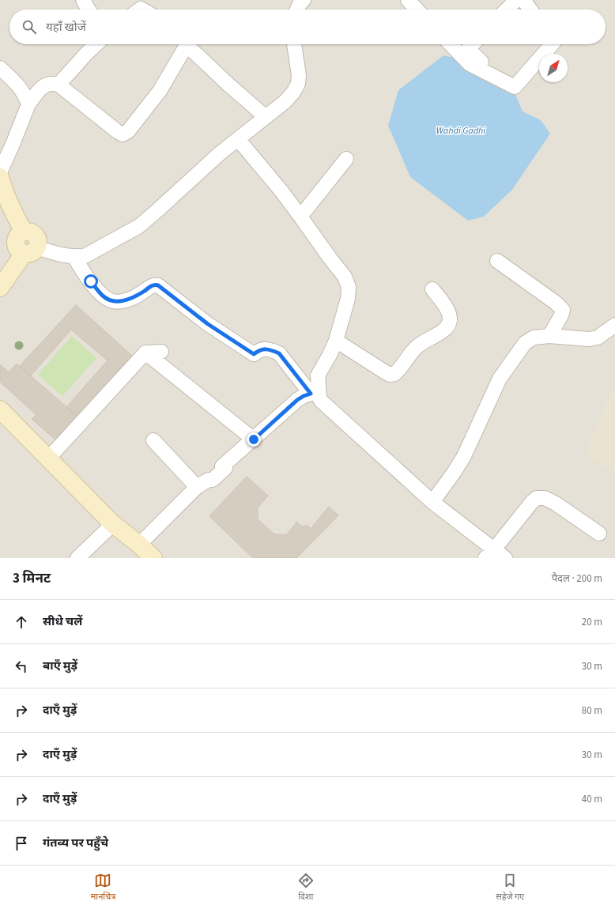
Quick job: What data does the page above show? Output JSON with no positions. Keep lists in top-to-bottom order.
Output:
{
  "water": ["Wahdi Gadhi"],
  "north": "top right",
  "page": {
    "search": "यहाँ खोजें",
    "heading": ["3 मिनट", "पैदल · 200 m"],
    "list": [
      ["सीधे चलें", "20 m"],
      ["बाएँ मुड़ें", "30 m"],
      ["दाएँ मुड़ें", "80 m"],
      ["दाएँ मुड़ें", "30 m"],
      ["दाएँ मुड़ें", "40 m"],
      "गंतव्य पर पहुँचे"
    ],
    "nav": ["मानचित्र", "दिशा", "सहेजे गए"]
  }
}
